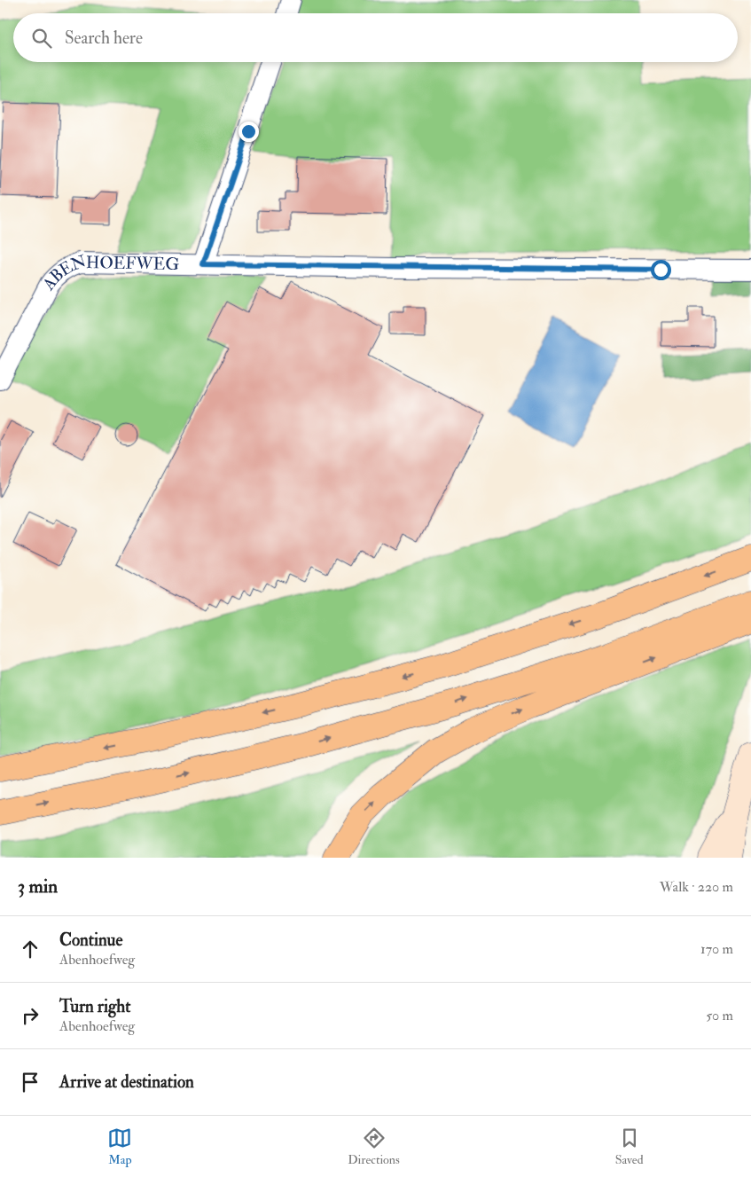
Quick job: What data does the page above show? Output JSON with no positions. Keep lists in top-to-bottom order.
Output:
{
  "streets": {
    "street": ["ABENHOEFWEG"]
  },
  "page": {
    "search": "Search here",
    "heading": ["3 min", "Walk · 220 m"],
    "list": [
      ["Continue", "Abenhoefweg", "170 m"],
      ["Turn right", "Abenhoefweg", "50 m"],
      "Arrive at destination"
    ],
    "nav": ["Map", "Directions", "Saved"]
  }
}
